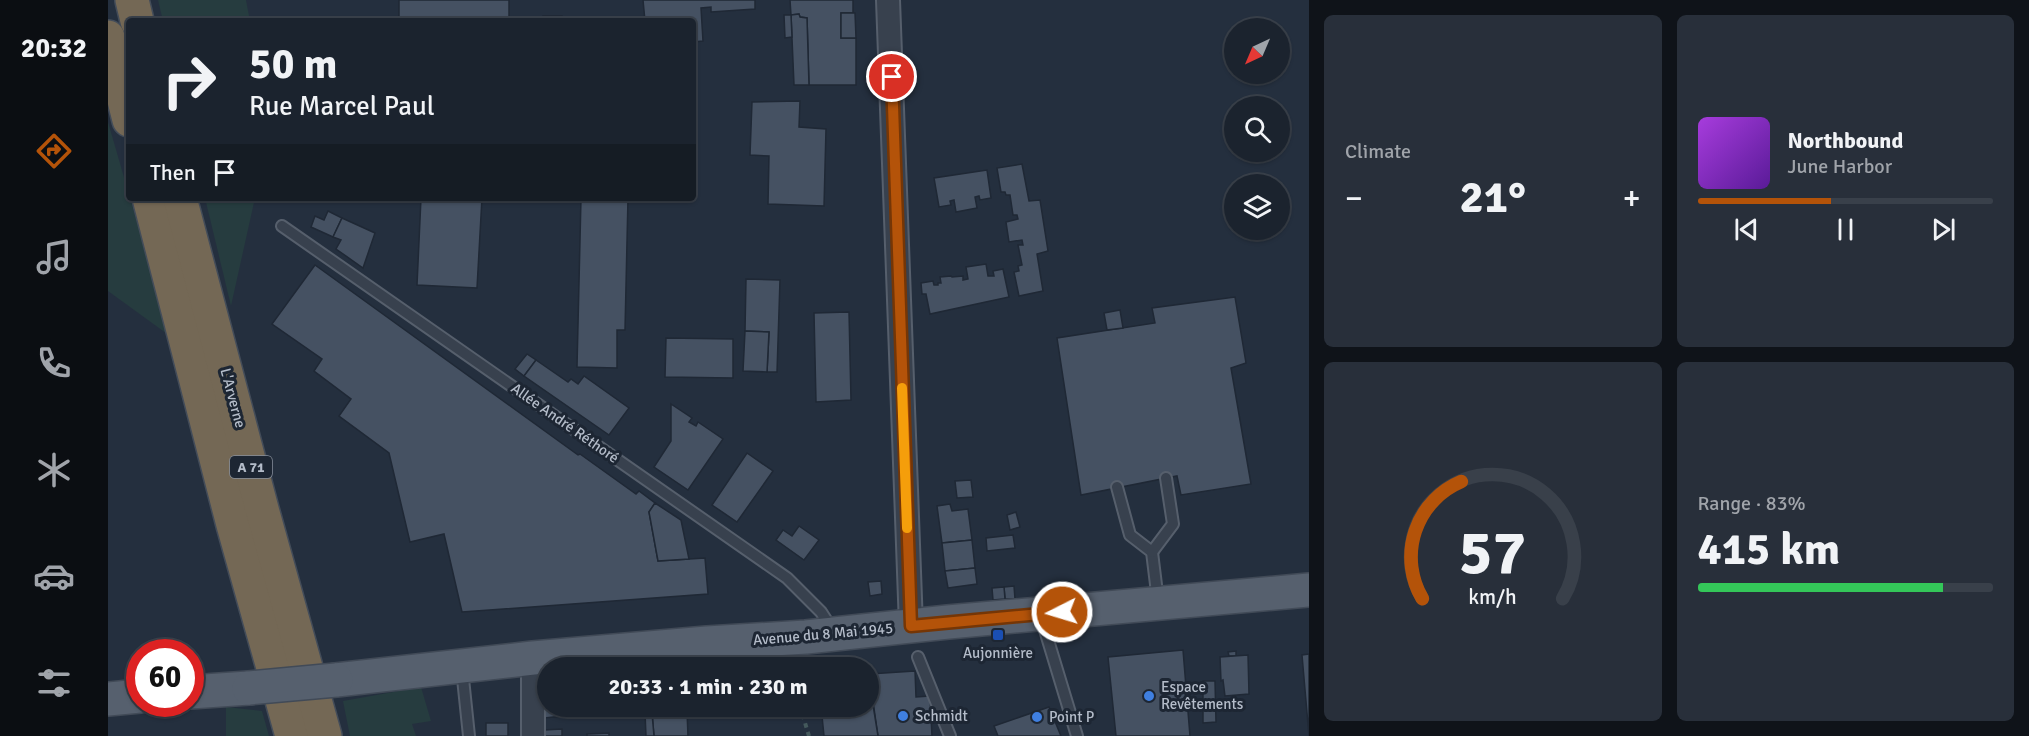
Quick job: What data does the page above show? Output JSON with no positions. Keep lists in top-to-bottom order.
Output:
{
  "streets": {
    "highway": ["L'Arverne", "A 71"],
    "main road": ["Avenue du 8 Mai 1945"],
    "lane": ["Allée André Réthoré"]
  },
  "crossings": [
    ["Allée André Réthoré", "Avenue du 8 Mai 1945"]
  ],
  "places": {
    "transit": ["Aujonnière"],
    "other": ["Espace Revêtements", "Schmidt", "Point P"]
  },
  "north": "bottom left",
  "page": {
    "tabs": "20:32",
    "tile": [
      "Climate",
      ["Range · 83%", "415 km"]
    ],
    "turn": ["50 m", "Rue Marcel Paul"],
    "song": ["Northbound", "June Harbor"],
    "then": "Then",
    "heat": ["−", "21°", "+"],
    "limit": "60",
    "trip": "20:33 · 1 min · 230 m",
    "gauge": ["57", "km/h"]
  }
}
